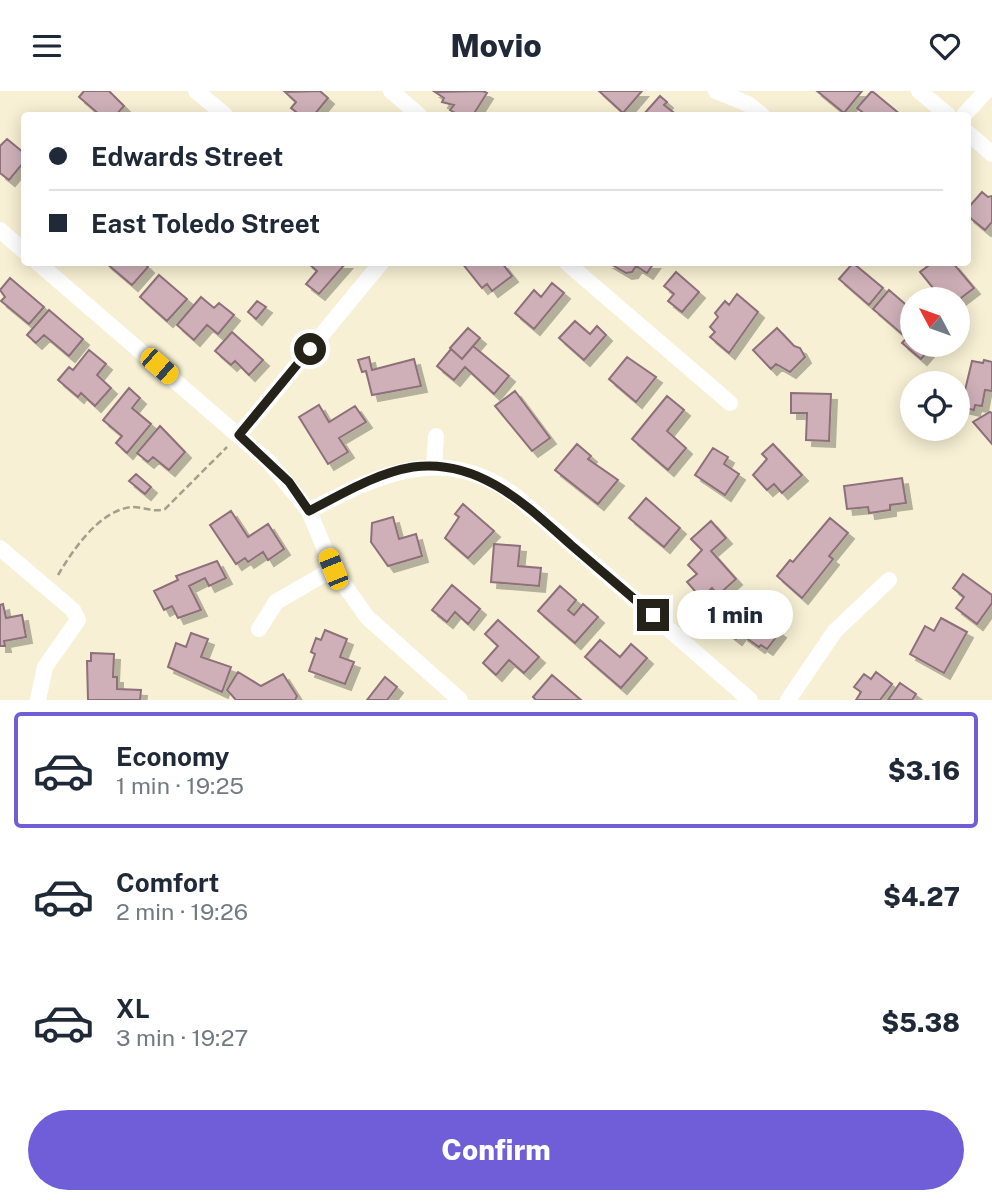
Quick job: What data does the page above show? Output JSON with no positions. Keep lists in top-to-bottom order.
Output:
{
  "north": "top left",
  "page": {
    "header": "Movio",
    "banner": ["Edwards Street", "East Toledo Street"],
    "bubble": "1 min",
    "list": [
      {
        "name": "Economy",
        "note": "1 min · 19:25",
        "value": "$3.16"
      },
      {
        "name": "Comfort",
        "note": "2 min · 19:26",
        "value": "$4.27"
      },
      {
        "name": "XL",
        "note": "3 min · 19:27",
        "value": "$5.38"
      }
    ],
    "buttons": "Confirm"
  }
}
